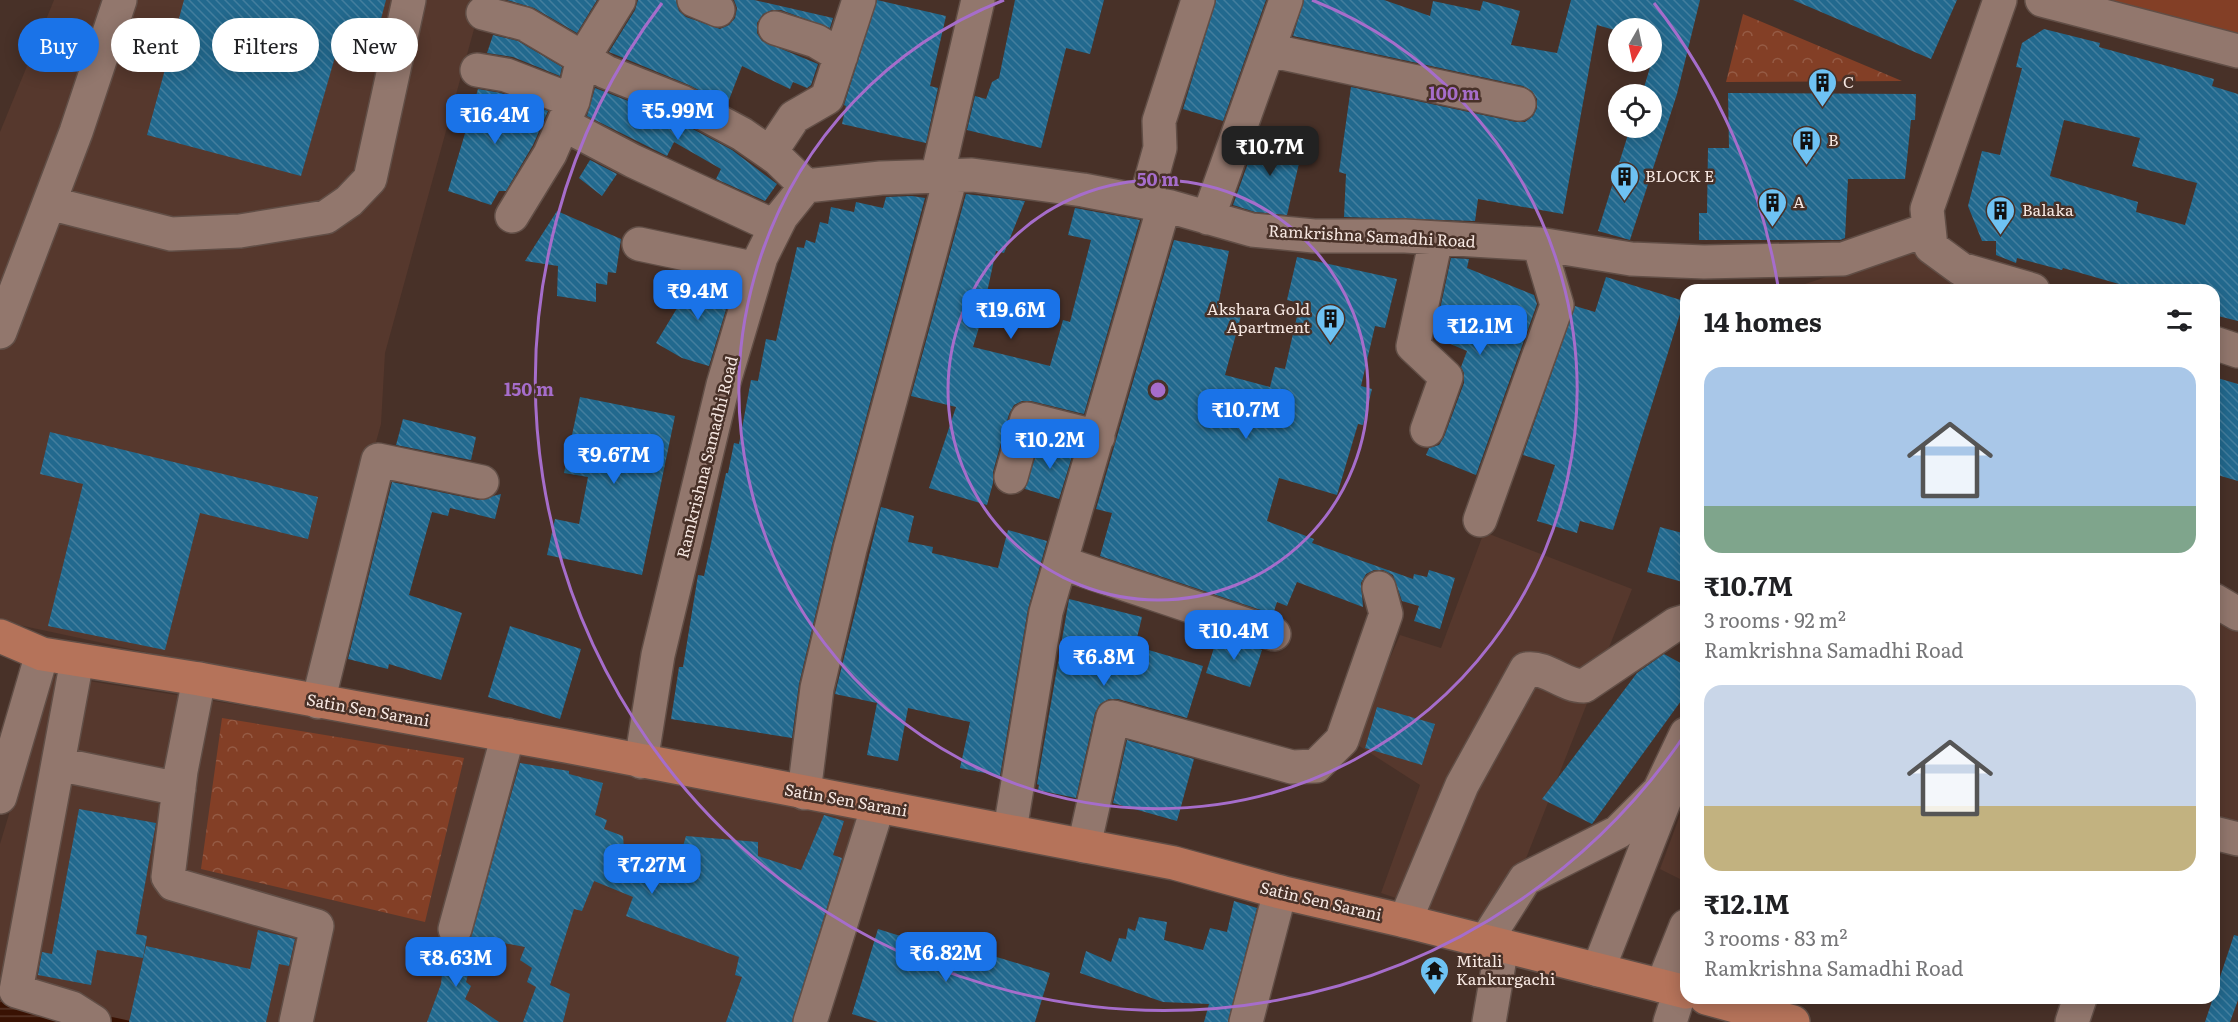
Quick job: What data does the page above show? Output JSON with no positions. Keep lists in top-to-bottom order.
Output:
{
  "streets": {
    "main road": ["Satin Sen Sarani"],
    "street": ["Ramkrishna Samadhi Road"]
  },
  "crossings": [
    ["Ramkrishna Samadhi Road", "Satin Sen Sarani"]
  ],
  "places": {
    "building": [
      "C",
      "B",
      "BLOCK E",
      "A",
      "Balaka",
      "Akshara Gold Apartment"
    ],
    "temple": ["Mitali Kankurgachi"]
  },
  "north": "bottom",
  "page": {
    "chip": [
      "Buy",
      "Rent",
      "Filters",
      "New"
    ],
    "price": [
      "₹5.99M",
      "₹16.4M",
      "₹10.7M",
      "₹9.4M",
      "₹19.6M",
      "₹12.1M",
      "₹10.7M",
      "₹10.2M",
      "₹9.67M",
      "₹10.4M",
      "₹6.8M",
      "₹7.27M",
      "₹6.82M",
      "₹8.63M"
    ],
    "heading": "14 homes",
    "list": [
      {
        "name": "₹10.7M",
        "note": "3 rooms · 92 m² · Ramkrishna Samadhi Road"
      },
      {
        "name": "₹12.1M",
        "note": "3 rooms · 83 m² · Ramkrishna Samadhi Road"
      }
    ]
  },
  "rings": ["100 m", "50 m", "150 m"]
}
